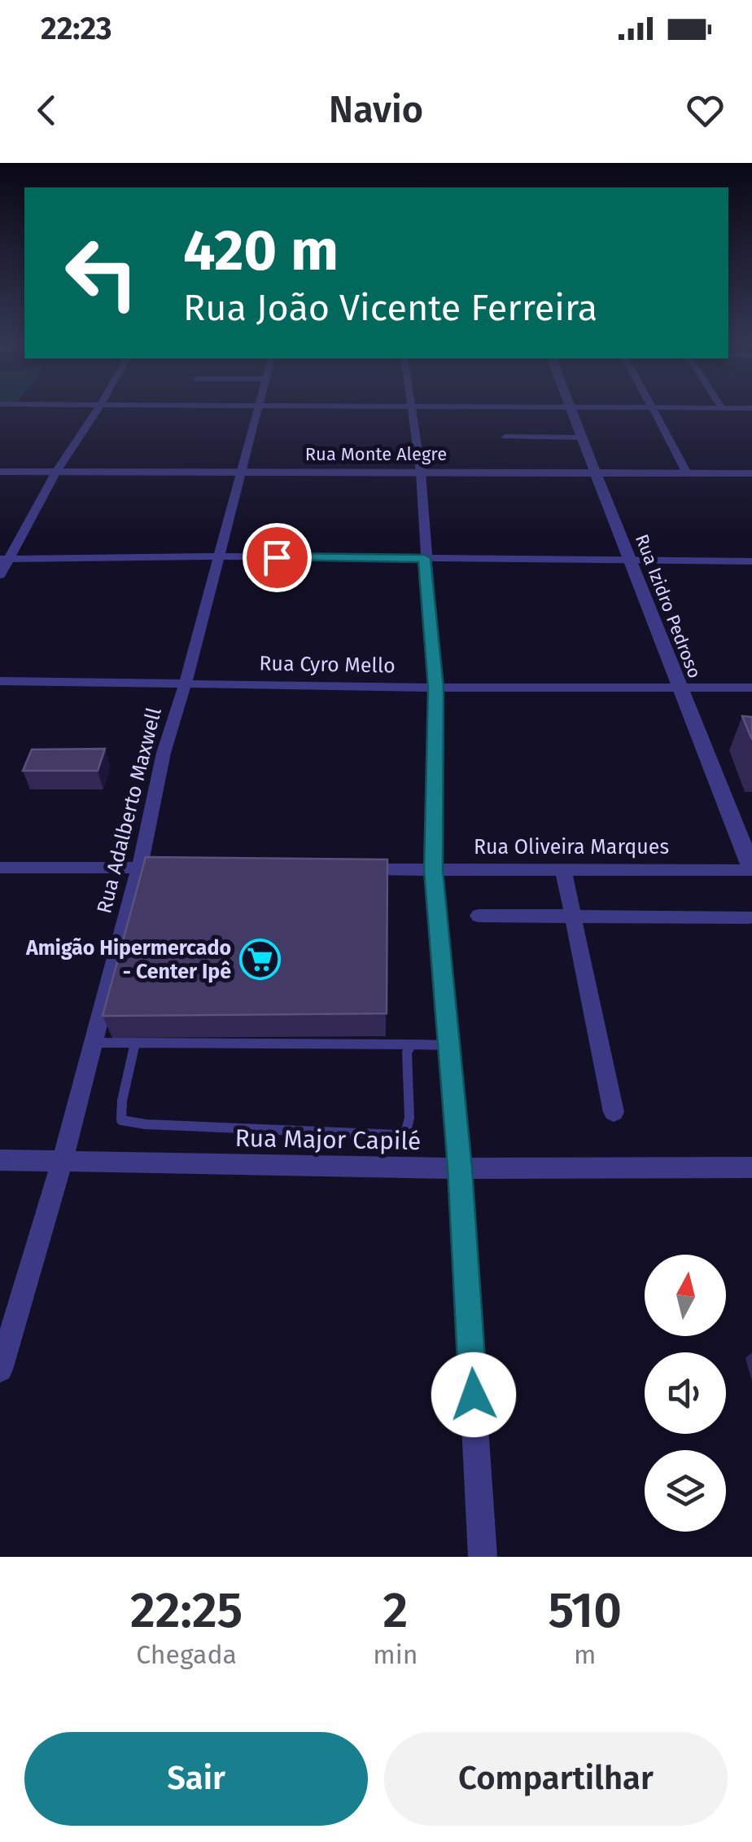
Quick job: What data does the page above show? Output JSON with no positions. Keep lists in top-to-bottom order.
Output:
{
  "streets": {
    "street": [
      "Rua Monte Alegre",
      "Rua Izidro Pedroso",
      "Rua Cyro Mello",
      "Rua Adalberto Maxwell",
      "Rua Oliveira Marques",
      "Rua Major Capilé"
    ]
  },
  "crossings": [
    ["Rua Monte Alegre", "Rua Izidro Pedroso"],
    ["Rua Monte Alegre", "Rua Adalberto Maxwell"],
    ["Rua Izidro Pedroso", "Rua Cyro Mello"],
    ["Rua Izidro Pedroso", "Rua Oliveira Marques"],
    ["Rua Cyro Mello", "Rua Adalberto Maxwell"],
    ["Rua Adalberto Maxwell", "Rua Major Capilé"]
  ],
  "places": {
    "supermarket": ["Amigão Hipermercado - Center Ipê"]
  },
  "north": "top",
  "page": {
    "status": "22:23",
    "header": "Navio",
    "turn": ["420 m", "Rua João Vicente Ferreira"],
    "eta": [
      "22:25",
      "Chegada",
      "2",
      "min",
      "510",
      "m"
    ],
    "buttons": ["Sair", "Compartilhar"]
  }
}
